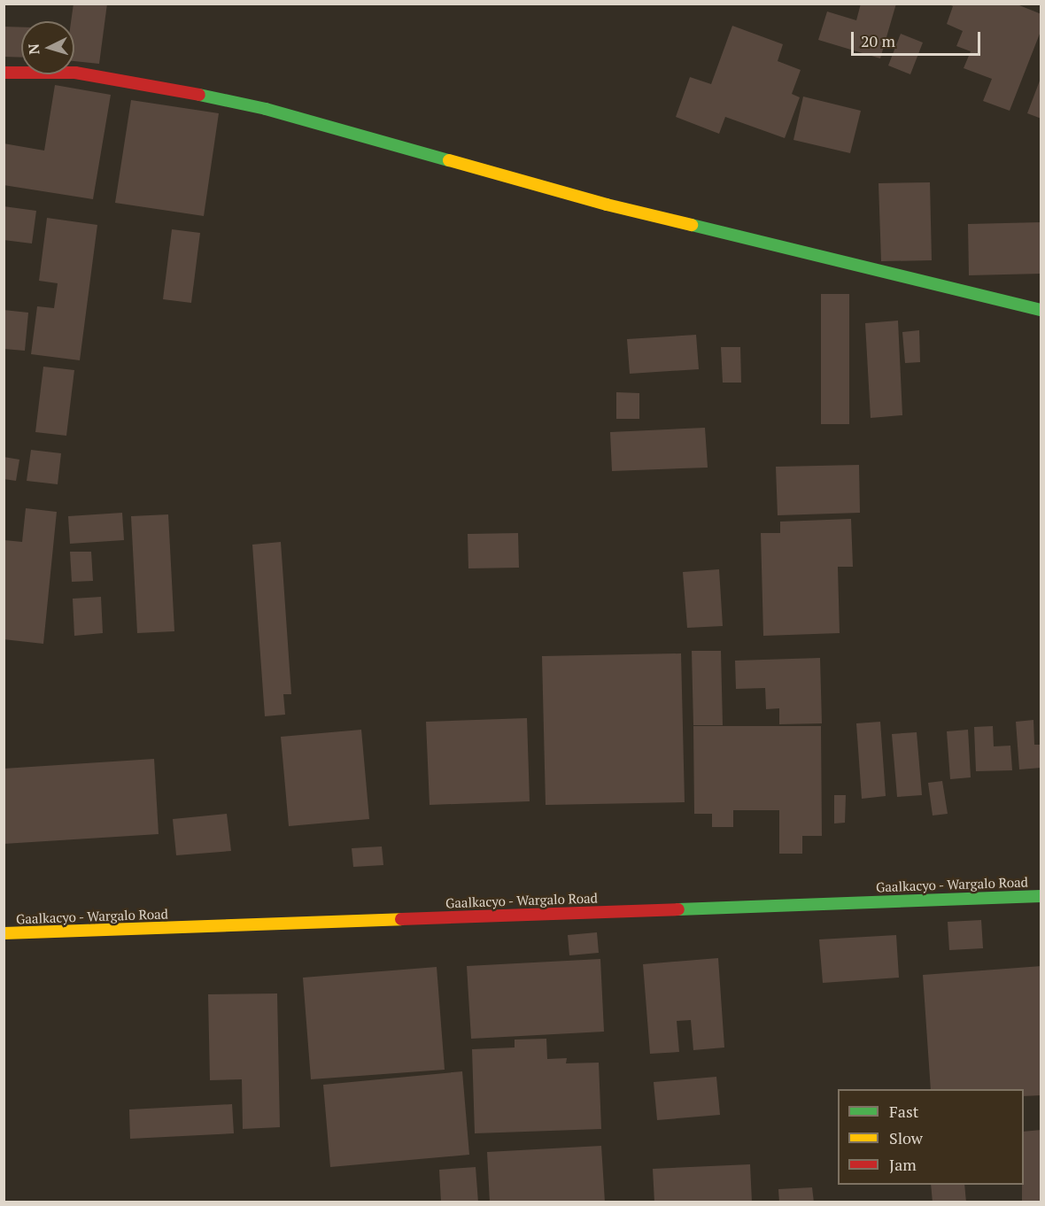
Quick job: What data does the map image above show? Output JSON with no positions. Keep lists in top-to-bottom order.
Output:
{
  "streets": {
    "street": ["Gaalkacyo - Wargalo Road"]
  },
  "legend": ["Fast", "Slow", "Jam"],
  "scale_bar": "20 m",
  "north": "left"
}
